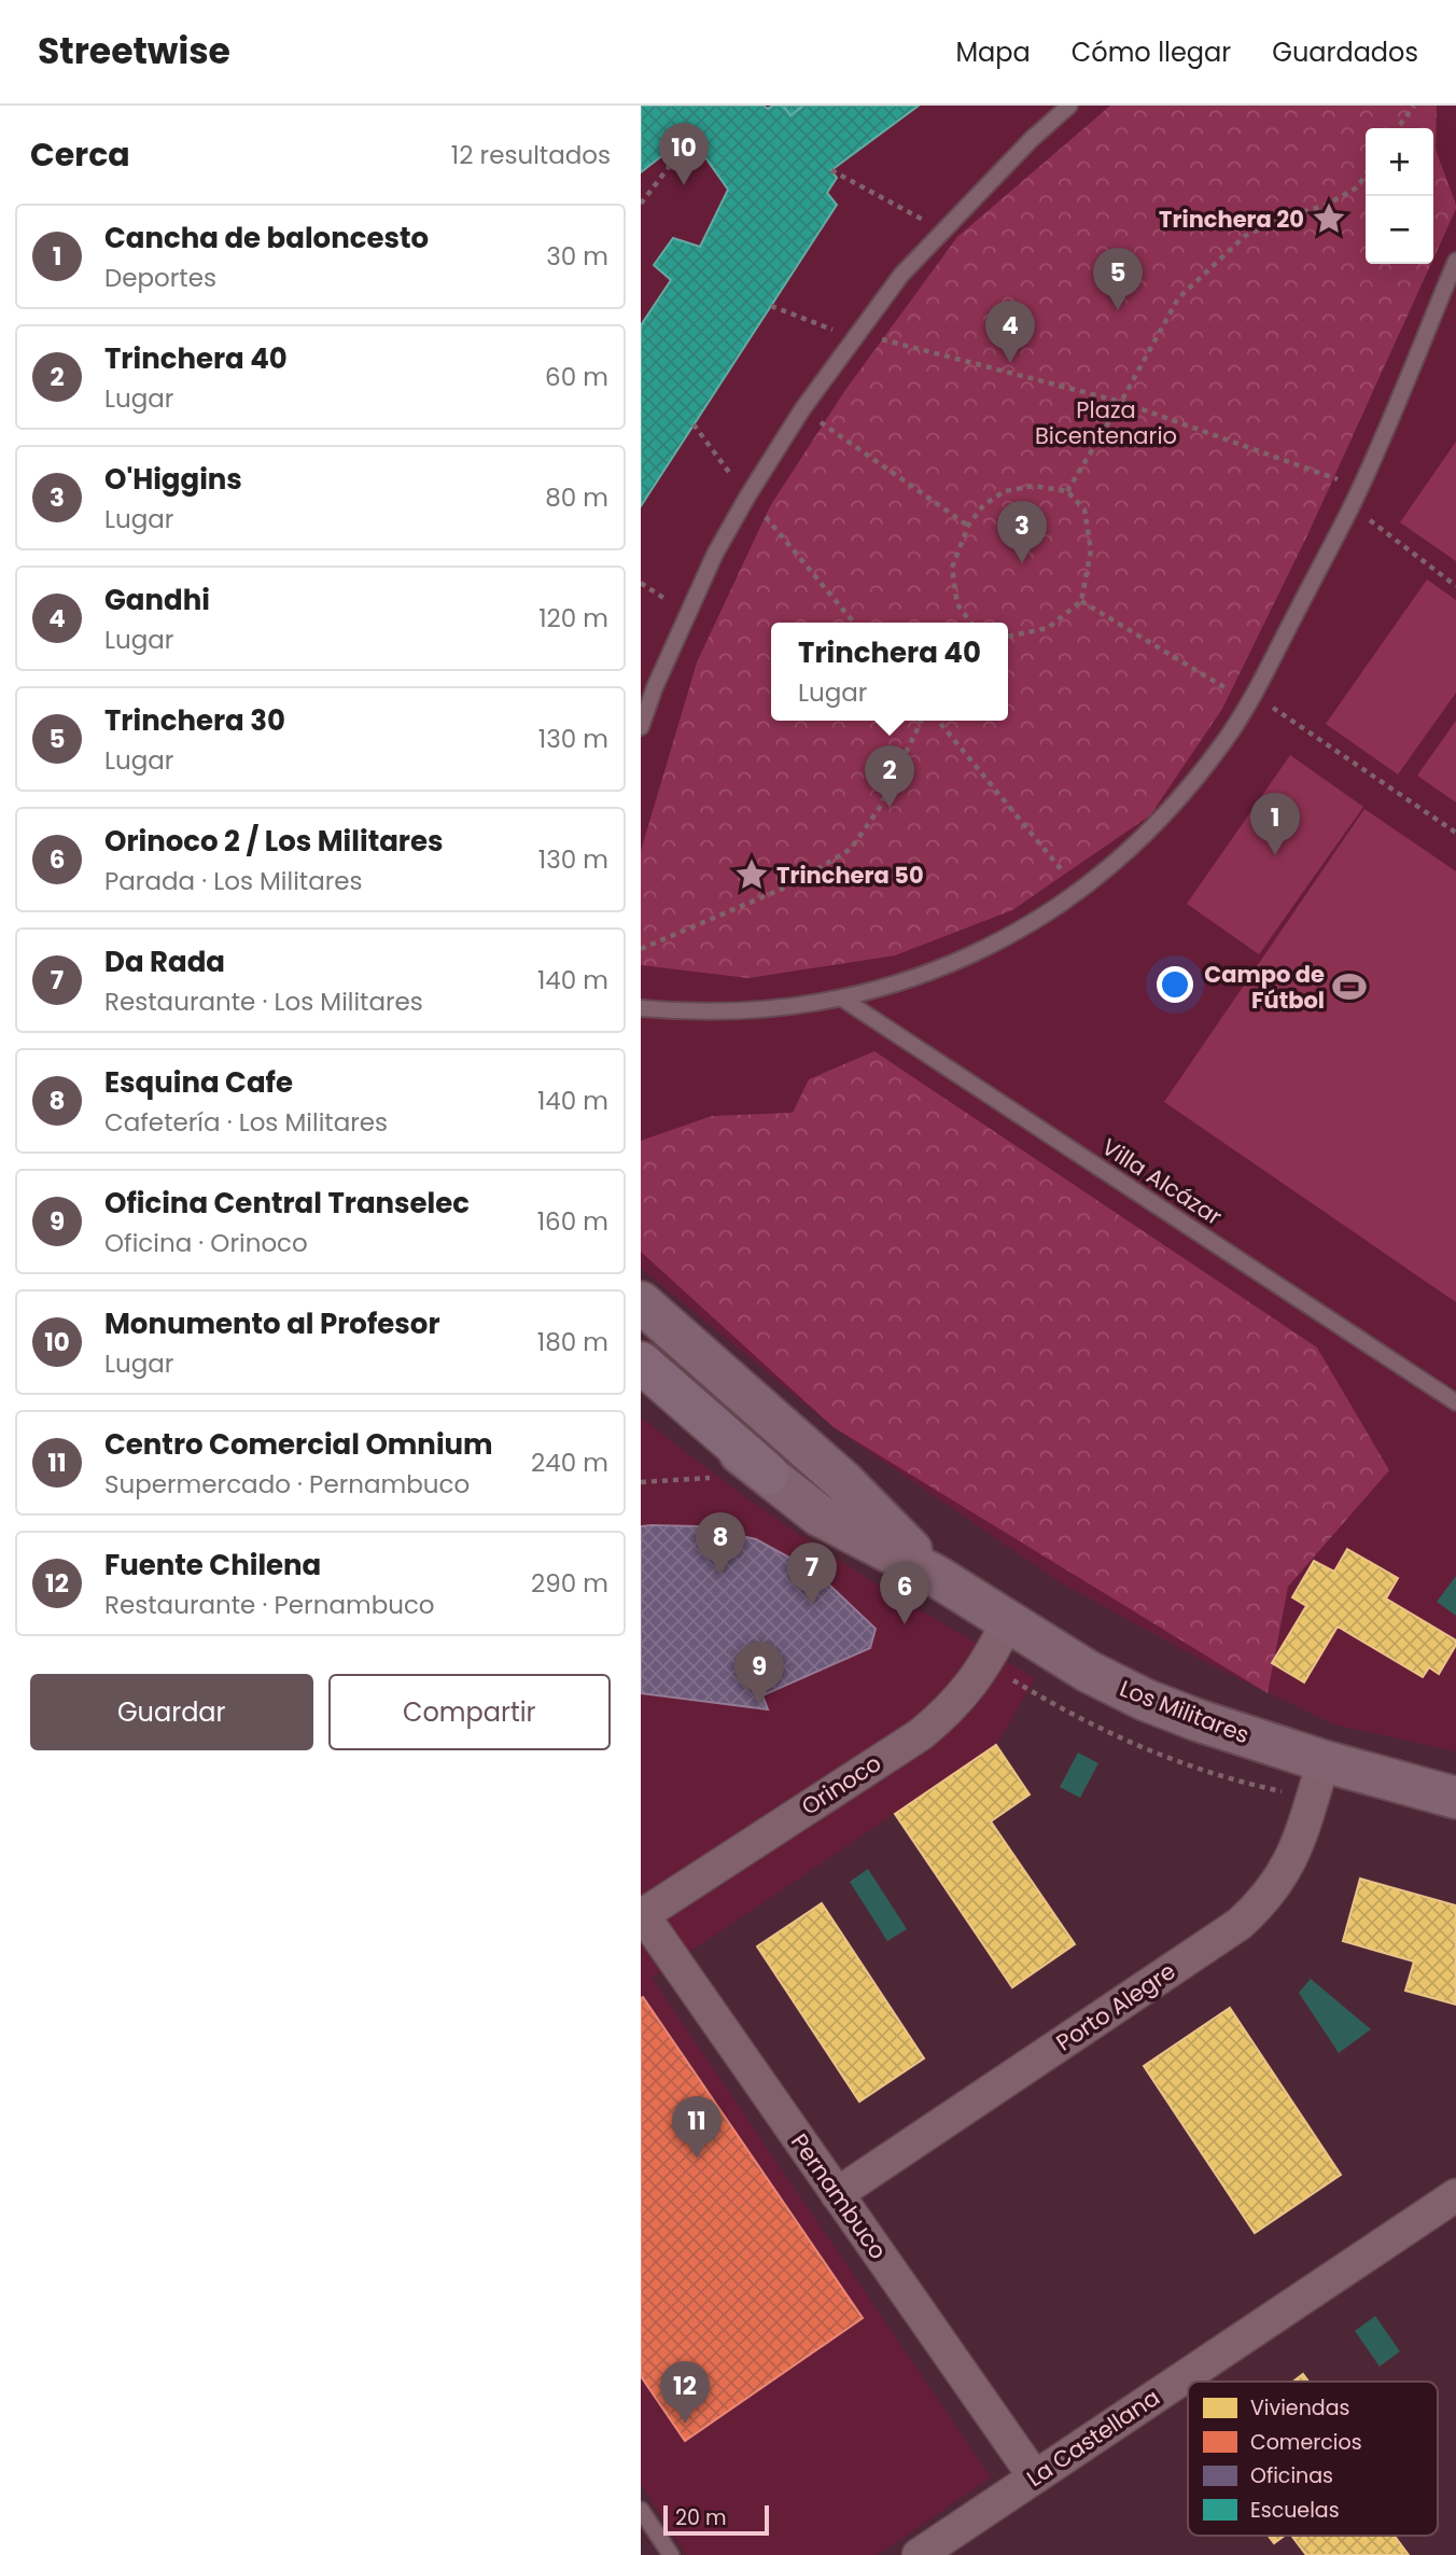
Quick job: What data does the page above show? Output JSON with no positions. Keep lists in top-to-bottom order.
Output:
{
  "streets": {
    "main road": ["Los Militares"],
    "street": [
      "Orinoco",
      "Porto Alegre",
      "Pernambuco",
      "La Castellana"
    ],
    "lane": ["Villa Alcázar"]
  },
  "crossings": [
    ["Los Militares", "Orinoco"],
    ["Los Militares", "Porto Alegre"],
    ["Orinoco", "Pernambuco"],
    ["Porto Alegre", "Pernambuco"],
    ["Pernambuco", "La Castellana"]
  ],
  "parks": ["Plaza Bicentenario"],
  "places": {
    "place": ["Trinchera 20", "Trinchera 50"],
    "sports": ["Campo de Fútbol"]
  },
  "legend": [
    "Viviendas",
    "Comercios",
    "Oficinas",
    "Escuelas"
  ],
  "scale_bar": "20 m",
  "page": {
    "header": "Streetwise",
    "nav": ["Mapa", "Cómo llegar", "Guardados"],
    "heading": ["Cerca", "12 resultados"],
    "pins": [
      "10",
      "5",
      "4",
      "3",
      "2",
      "1",
      "8",
      "7",
      "6",
      "9",
      "11",
      "12"
    ],
    "map_buttons": ["+", "−"],
    "list": [
      {
        "mark": "1",
        "name": "Cancha de baloncesto",
        "note": "Deportes",
        "value": "30 m"
      },
      {
        "mark": "2",
        "name": "Trinchera 40",
        "note": "Lugar",
        "value": "60 m"
      },
      {
        "mark": "3",
        "name": "O'Higgins",
        "note": "Lugar",
        "value": "80 m"
      },
      {
        "mark": "4",
        "name": "Gandhi",
        "note": "Lugar",
        "value": "120 m"
      },
      {
        "mark": "5",
        "name": "Trinchera 30",
        "note": "Lugar",
        "value": "130 m"
      },
      {
        "mark": "6",
        "name": "Orinoco 2 / Los Militares",
        "note": "Parada · Los Militares",
        "value": "130 m"
      },
      {
        "mark": "7",
        "name": "Da Rada",
        "note": "Restaurante · Los Militares",
        "value": "140 m"
      },
      {
        "mark": "8",
        "name": "Esquina Cafe",
        "note": "Cafetería · Los Militares",
        "value": "140 m"
      },
      {
        "mark": "9",
        "name": "Oficina Central Transelec",
        "note": "Oficina · Orinoco",
        "value": "160 m"
      },
      {
        "mark": "10",
        "name": "Monumento al Profesor",
        "note": "Lugar",
        "value": "180 m"
      },
      {
        "mark": "11",
        "name": "Centro Comercial Omnium",
        "note": "Supermercado · Pernambuco",
        "value": "240 m"
      },
      {
        "mark": "12",
        "name": "Fuente Chilena",
        "note": "Restaurante · Pernambuco",
        "value": "290 m"
      }
    ],
    "popup": ["Trinchera 40", "Lugar"],
    "buttons": ["Guardar", "Compartir"],
    "scale": "20 m"
  }
}
